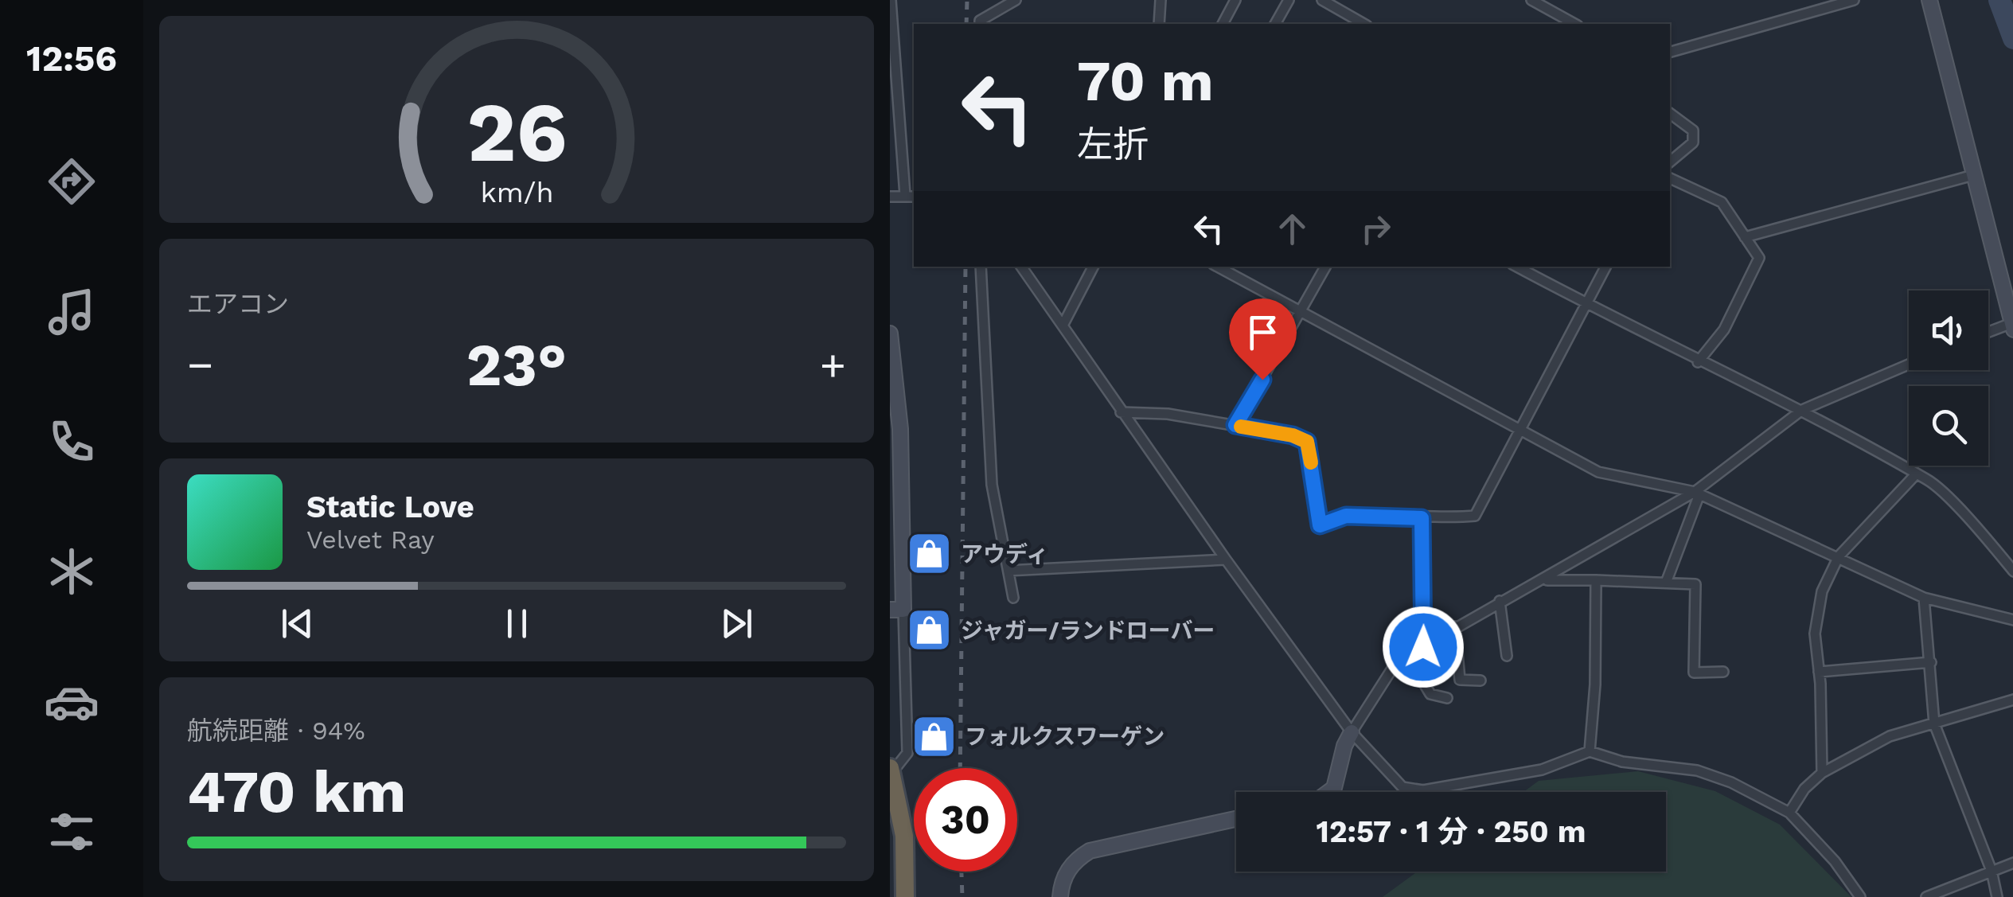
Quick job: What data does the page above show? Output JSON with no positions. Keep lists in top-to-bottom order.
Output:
{
  "places": {
    "shop": ["アウディ", "ジャガー/ランドローバー", "フォルクスワーゲン"]
  },
  "page": {
    "tabs": "12:56",
    "turn": ["70 m", "左折"],
    "tile": [
      "エアコン",
      ["航続距離 · 94%", "470 km"]
    ],
    "heat": ["−", "23°", "+"],
    "song": ["Static Love", "Velvet Ray"],
    "limit": "30",
    "trip": "12:57 · 1 分 · 250 m",
    "gauge": ["26", "km/h"]
  }
}
